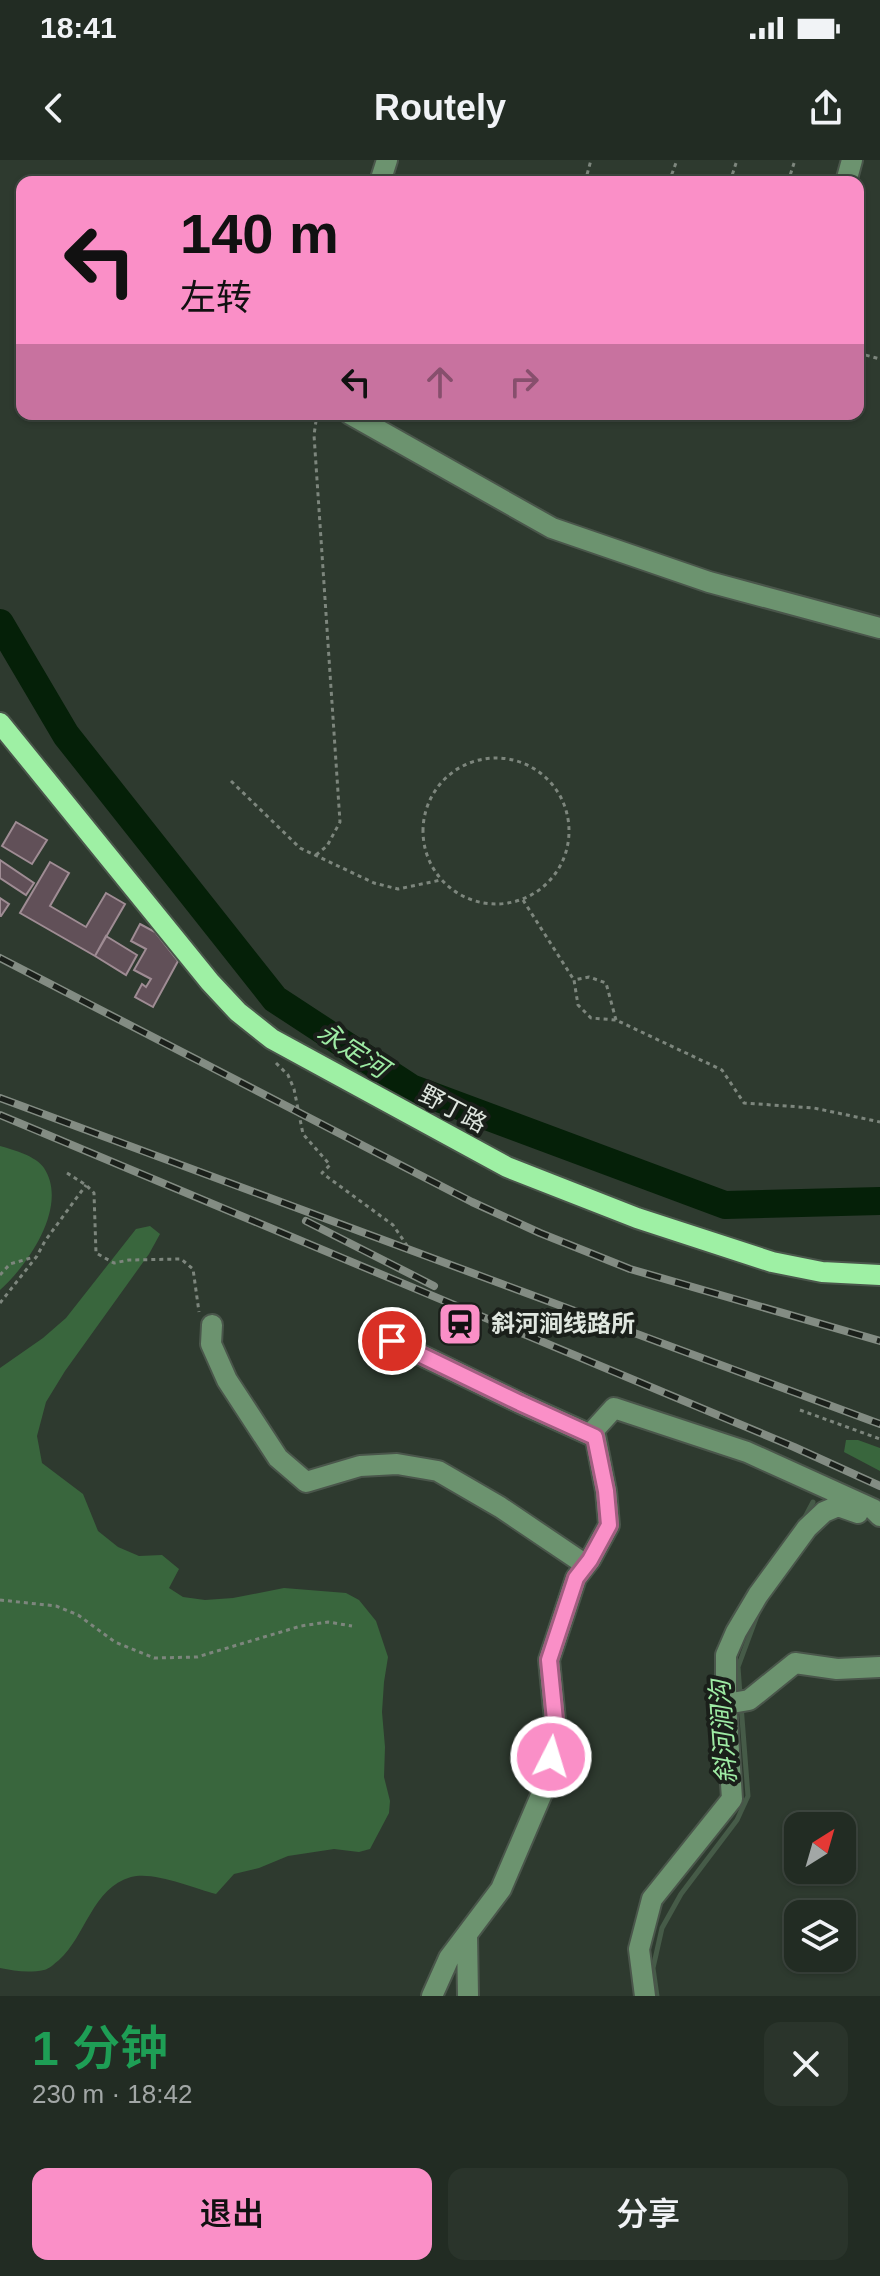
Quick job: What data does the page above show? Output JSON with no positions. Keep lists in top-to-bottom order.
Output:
{
  "streets": {
    "main road": ["野丁路"]
  },
  "water": ["永定河", "斜河涧沟"],
  "places": {
    "station": ["斜河涧线路所"]
  },
  "north": "top right",
  "page": {
    "status": "18:41",
    "header": "Routely",
    "turn": ["140 m", "左转"],
    "heading": ["1 分钟", "230 m · 18:42"],
    "buttons": ["退出", "分享"]
  }
}
